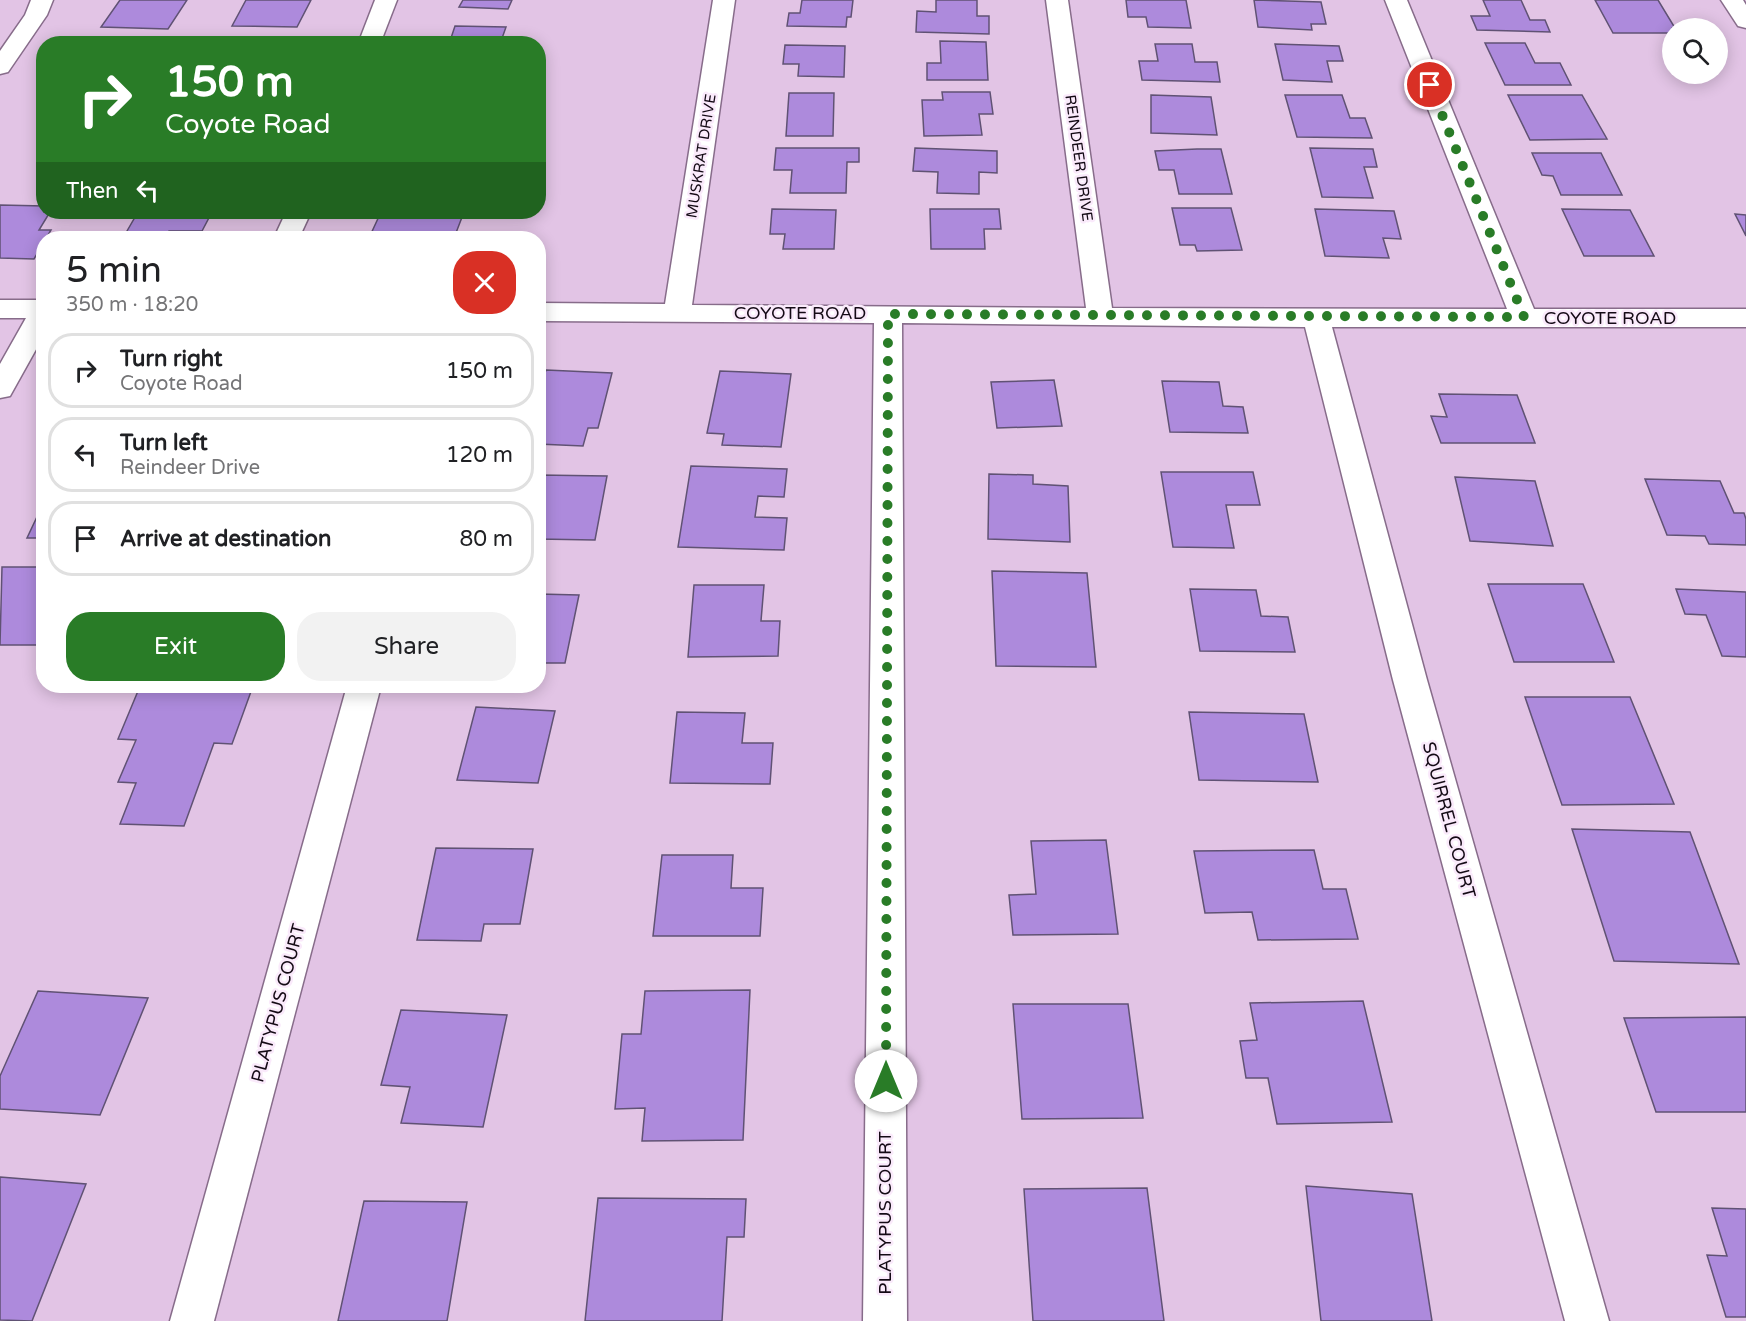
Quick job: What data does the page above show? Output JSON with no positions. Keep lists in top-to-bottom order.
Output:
{
  "streets": {
    "street": [
      "MUSKRAT DRIVE",
      "REINDEER DRIVE",
      "COYOTE ROAD",
      "SQUIRREL COURT",
      "PLATYPUS COURT"
    ]
  },
  "crossings": [
    ["MUSKRAT DRIVE", "COYOTE ROAD"],
    ["REINDEER DRIVE", "COYOTE ROAD"],
    ["COYOTE ROAD", "SQUIRREL COURT"],
    ["COYOTE ROAD", "PLATYPUS COURT"]
  ],
  "page": {
    "turn": ["150 m", "Coyote Road"],
    "then": "Then",
    "heading": ["5 min", "350 m · 18:20"],
    "list": [
      {
        "name": "Turn right",
        "note": "Coyote Road",
        "value": "150 m"
      },
      {
        "name": "Turn left",
        "note": "Reindeer Drive",
        "value": "120 m"
      },
      {
        "name": "Arrive at destination",
        "value": "80 m"
      }
    ],
    "buttons": ["Exit", "Share"]
  }
}
